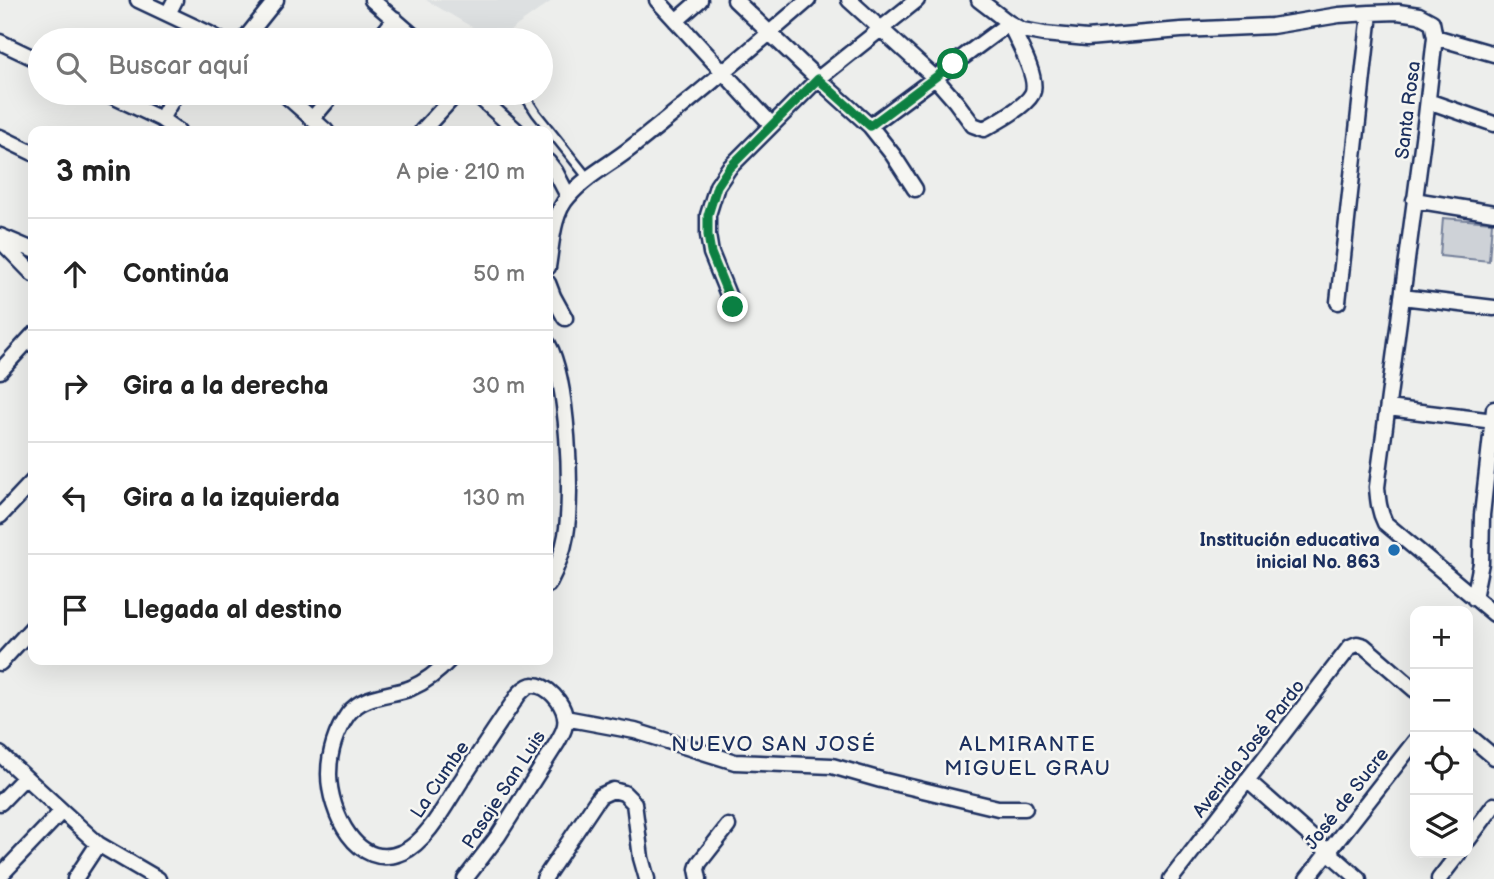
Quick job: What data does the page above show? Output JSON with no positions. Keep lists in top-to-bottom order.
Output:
{
  "streets": {
    "street": [
      "Santa Rosa",
      "Avenida José Pardo",
      "La Cumbe",
      "Pasaje San Luis",
      "José de Sucre"
    ]
  },
  "crossings": [
    ["La Cumbe", "Pasaje San Luis"]
  ],
  "districts": ["NUEVO SAN JOSÉ", "ALMIRANTE MIGUEL GRAU"],
  "places": ["Institución educativa inicial No. 863"],
  "page": {
    "search": "Buscar aquí",
    "heading": ["3 min", "A pie · 210 m"],
    "list": [
      ["Continúa", "50 m"],
      ["Gira a la derecha", "30 m"],
      ["Gira a la izquierda", "130 m"],
      "Llegada al destino"
    ],
    "map_buttons": ["+", "−"]
  }
}
